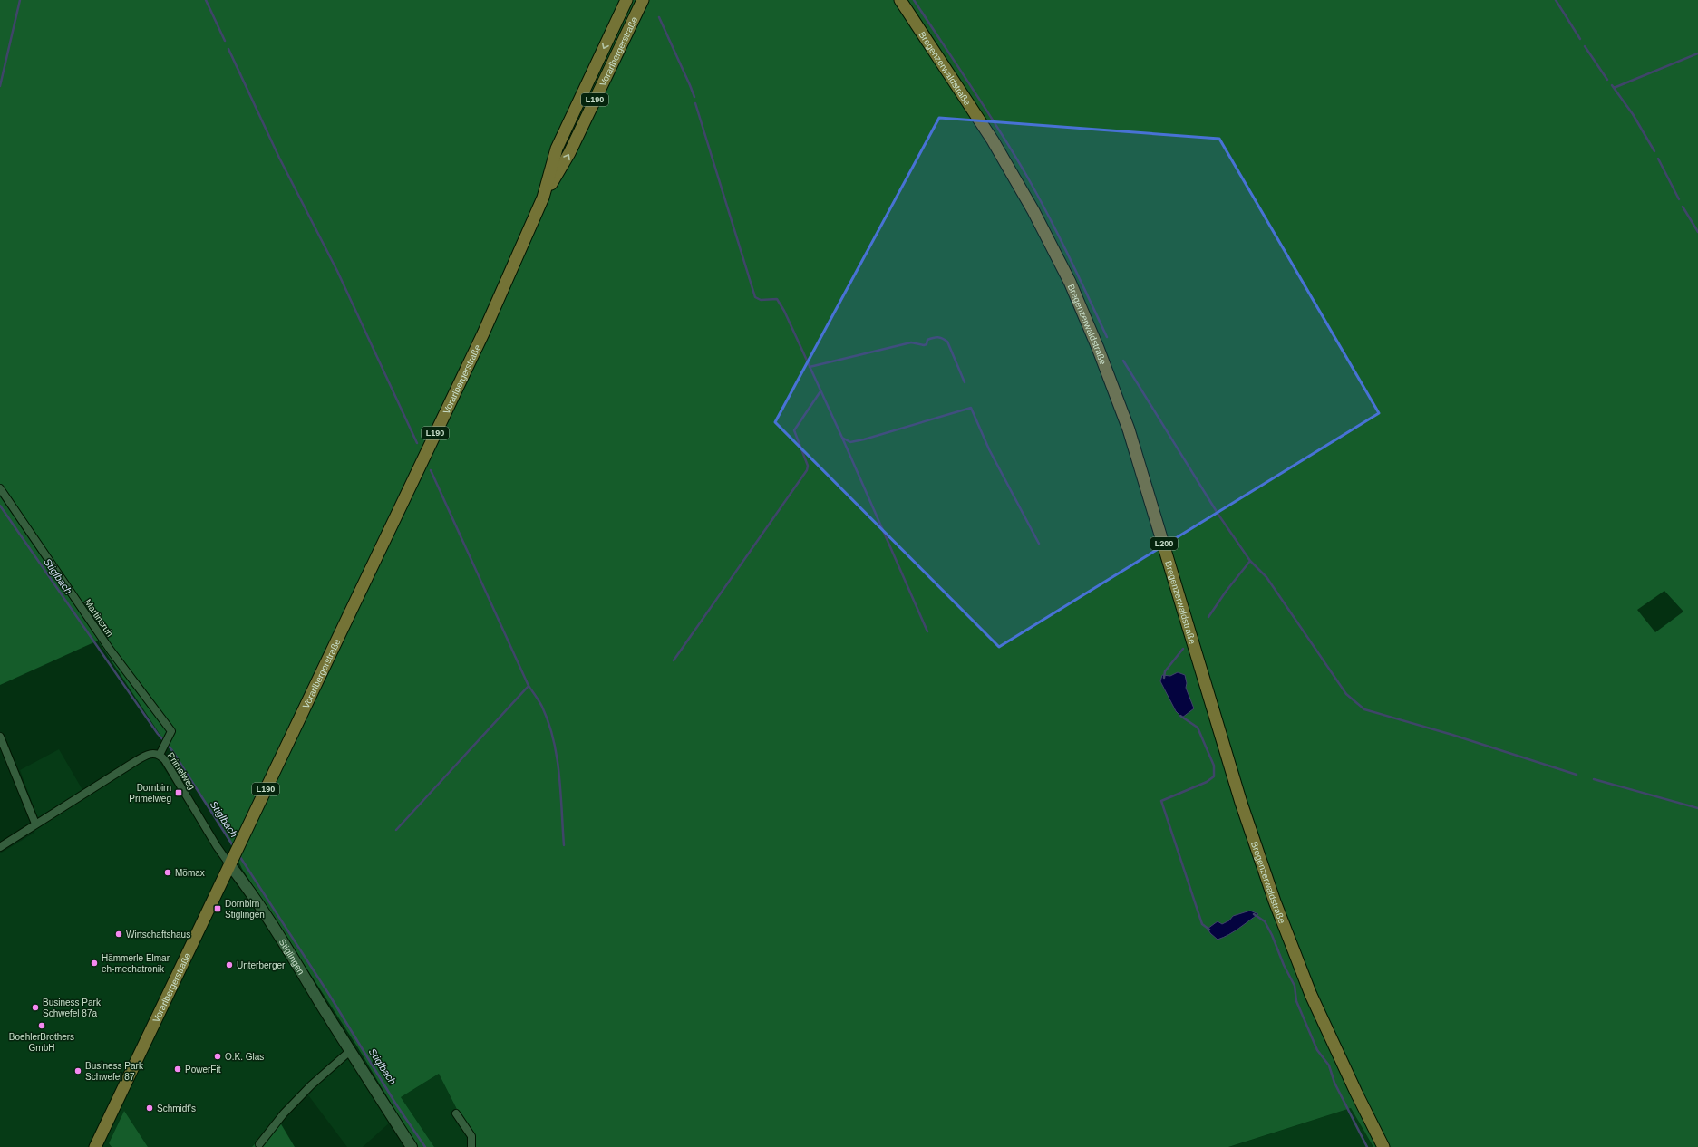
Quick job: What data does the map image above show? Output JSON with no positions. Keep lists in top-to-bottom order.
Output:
{
  "streets": {
    "main road": [
      "Vorarlbergerstraße",
      "Bregenzerwaldstraße",
      "L190",
      "L200",
      "Stiglingen"
    ],
    "street": ["Martinsruh", "Primelweg"]
  },
  "crossings": [
    ["Vorarlbergerstraße", "Primelweg"],
    ["Vorarlbergerstraße", "Stiglingen"],
    ["Martinsruh", "Primelweg"],
    ["Primelweg", "Stiglingen"]
  ],
  "water": ["Stiglbach"],
  "places": {
    "transit": ["Dornbirn Primelweg", "Dornbirn Stiglingen"],
    "other": [
      "Mömax",
      "Wirtschaftshaus",
      "Hämmerle Elmar eh-mechatronik",
      "Unterberger",
      "Business Park Schwefel 87a",
      "BoehlerBrothers GmbH",
      "O.K. Glas",
      "PowerFit",
      "Business Park Schwefel 87",
      "Schmidt's"
    ]
  }
}
